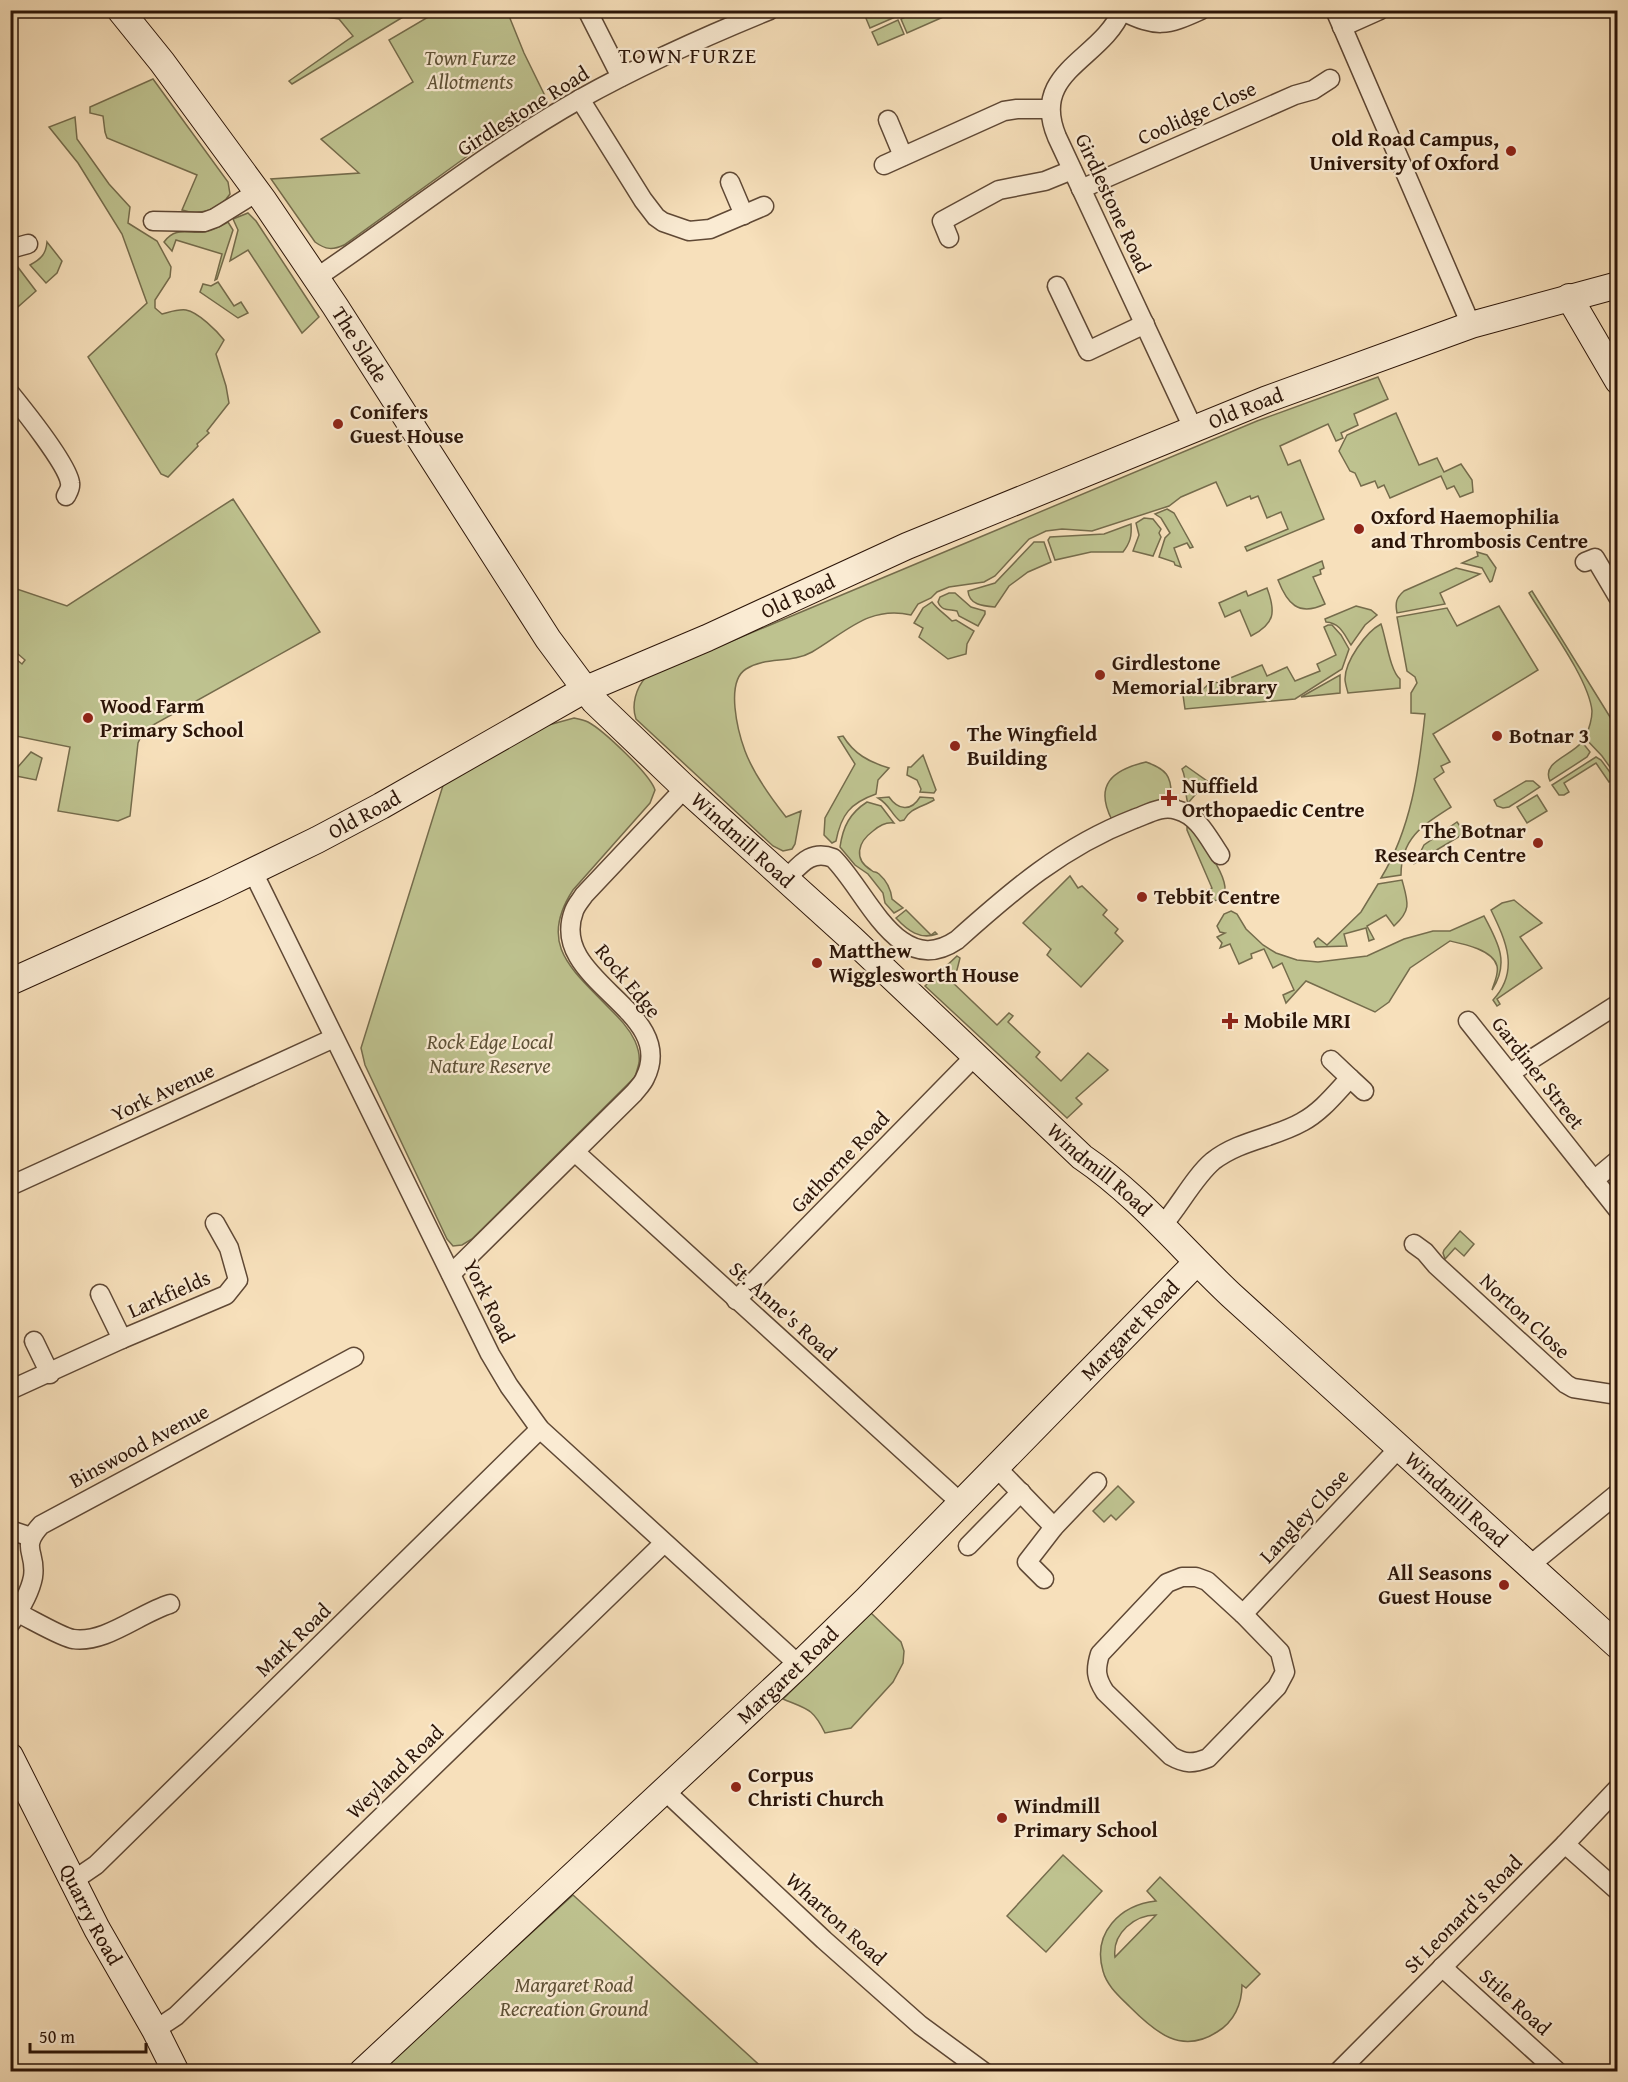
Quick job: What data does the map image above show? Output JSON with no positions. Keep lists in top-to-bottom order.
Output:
{
  "streets": {
    "street": [
      "Girdlestone Road",
      "Coolidge Close",
      "The Slade",
      "Old Road",
      "Windmill Road",
      "Rock Edge",
      "Gardiner Street",
      "York Avenue",
      "Gathorne Road",
      "Larkfields",
      "York Road",
      "St. Anne's Road",
      "Norton Close",
      "Margaret Road",
      "Binswood Avenue",
      "Langley Close",
      "Mark Road",
      "Weyland Road",
      "Quarry Road",
      "St Leonard's Road",
      "Wharton Road",
      "Stile Road"
    ]
  },
  "crossings": [
    ["Girdlestone Road", "Coolidge Close"],
    ["Girdlestone Road", "The Slade"],
    ["Girdlestone Road", "Old Road"],
    ["The Slade", "Old Road"],
    ["The Slade", "Windmill Road"],
    ["Old Road", "Windmill Road"],
    ["Old Road", "York Road"],
    ["Windmill Road", "Rock Edge"],
    ["Windmill Road", "Gathorne Road"],
    ["Windmill Road", "Margaret Road"],
    ["Windmill Road", "Langley Close"],
    ["Rock Edge", "York Road"],
    ["Rock Edge", "St. Anne's Road"],
    ["York Avenue", "York Road"],
    ["Gathorne Road", "St. Anne's Road"],
    ["York Road", "Margaret Road"],
    ["York Road", "Mark Road"],
    ["York Road", "Weyland Road"],
    ["St. Anne's Road", "Margaret Road"],
    ["Margaret Road", "Wharton Road"],
    ["Mark Road", "Quarry Road"],
    ["Weyland Road", "Quarry Road"],
    ["St Leonard's Road", "Stile Road"]
  ],
  "districts": ["TOWN FURZE"],
  "parks": ["Town Furze Allotments", "Rock Edge Local Nature Reserve", "Margaret Road Recreation Ground"],
  "places": {
    "other": [
      "Old Road Campus, University of Oxford",
      "Conifers Guest House",
      "Oxford Haemophilia and Thrombosis Centre",
      "Girdlestone Memorial Library",
      "Wood Farm Primary School",
      "Botnar 3",
      "The Wingfield Building",
      "The Botnar Research Centre",
      "Tebbit Centre",
      "Matthew Wigglesworth House",
      "All Seasons Guest House",
      "Corpus Christi Church",
      "Windmill Primary School"
    ],
    "health": ["Nuffield Orthopaedic Centre", "Mobile MRI"]
  },
  "scale_bar": "50 m"
}
